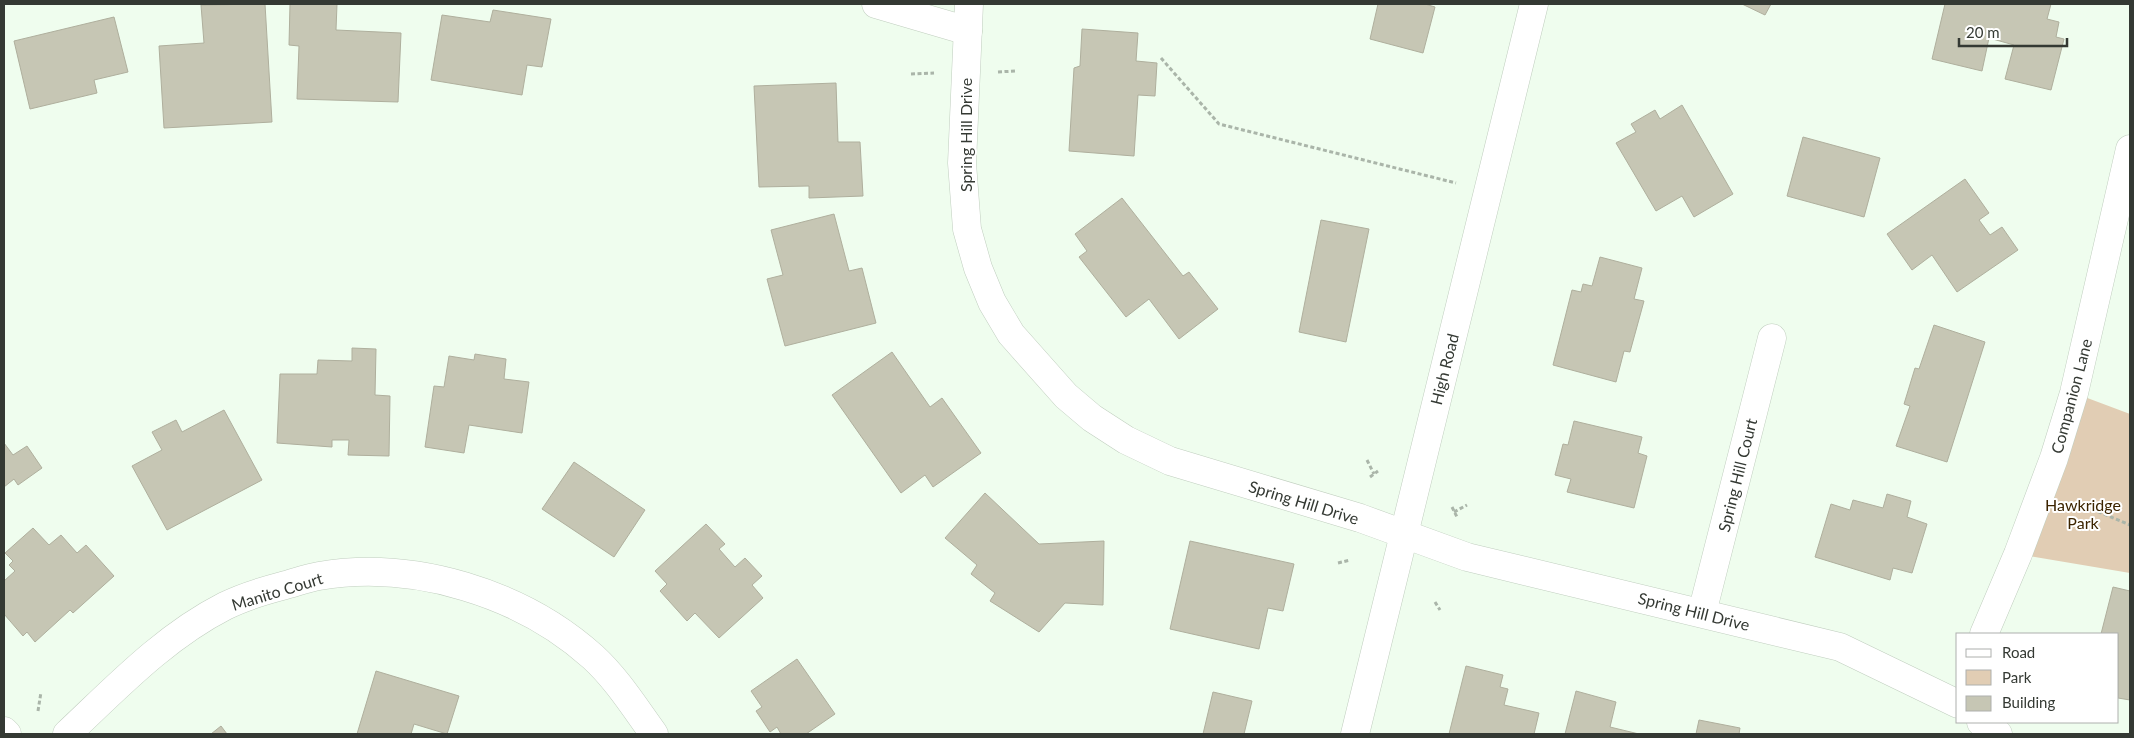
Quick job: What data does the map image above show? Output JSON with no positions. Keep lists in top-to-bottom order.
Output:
{
  "streets": {
    "street": [
      "Spring Hill Drive",
      "High Road",
      "Companion Lane",
      "Spring Hill Court",
      "Manito Court"
    ]
  },
  "crossings": [
    ["Spring Hill Drive", "High Road"],
    ["Spring Hill Drive", "Spring Hill Court"]
  ],
  "parks": ["Hawkridge Park"],
  "legend": ["Road", "Park", "Building"],
  "scale_bar": "20 m"
}
